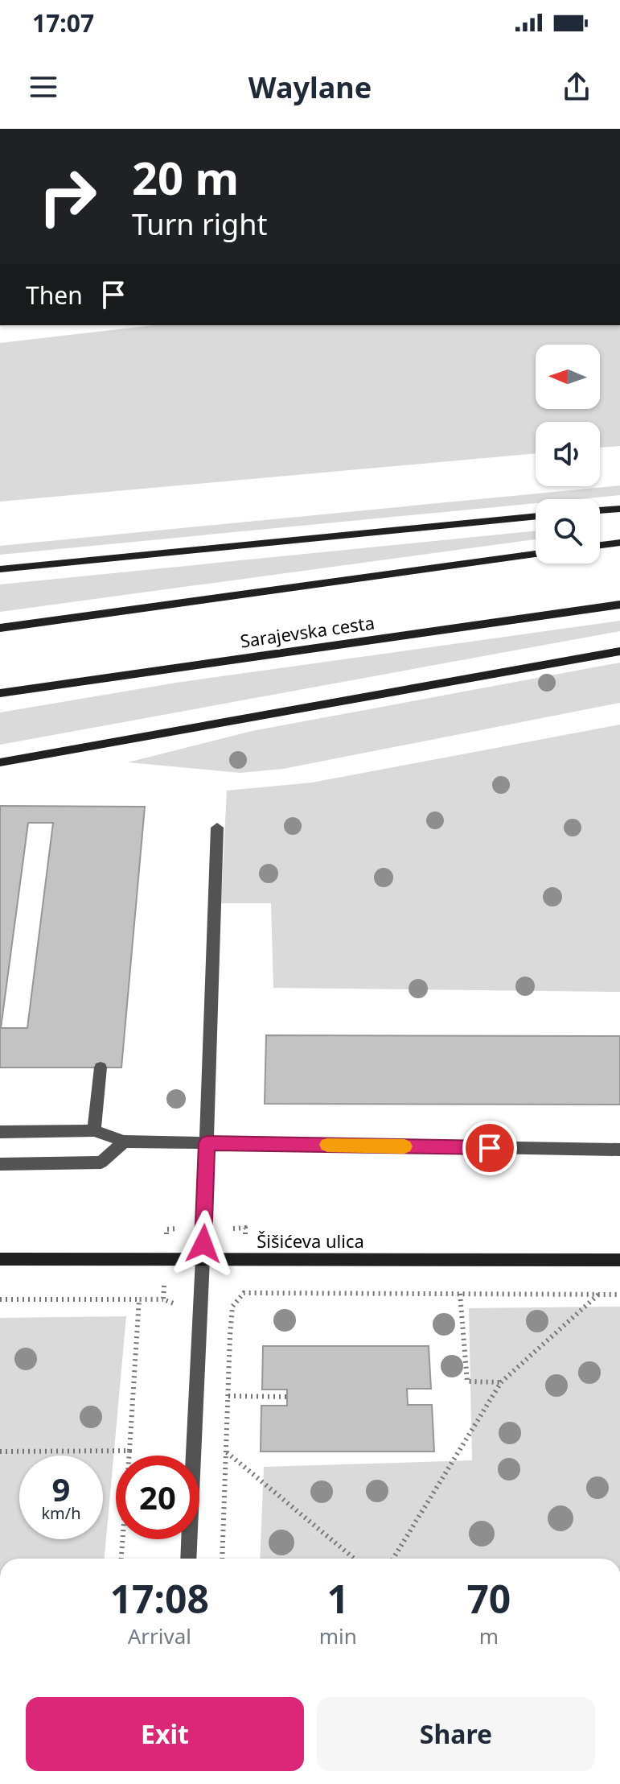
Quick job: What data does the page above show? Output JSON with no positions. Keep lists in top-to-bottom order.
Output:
{
  "streets": {
    "main road": ["Sarajevska cesta", "Šišićeva ulica"]
  },
  "north": "left",
  "page": {
    "status": "17:07",
    "header": "Waylane",
    "turn": ["20 m", "Turn right"],
    "then": "Then",
    "speed": "9 km/h",
    "limit": "20",
    "eta": [
      "17:08",
      "Arrival",
      "1",
      "min",
      "70",
      "m"
    ],
    "buttons": ["Exit", "Share"]
  }
}
